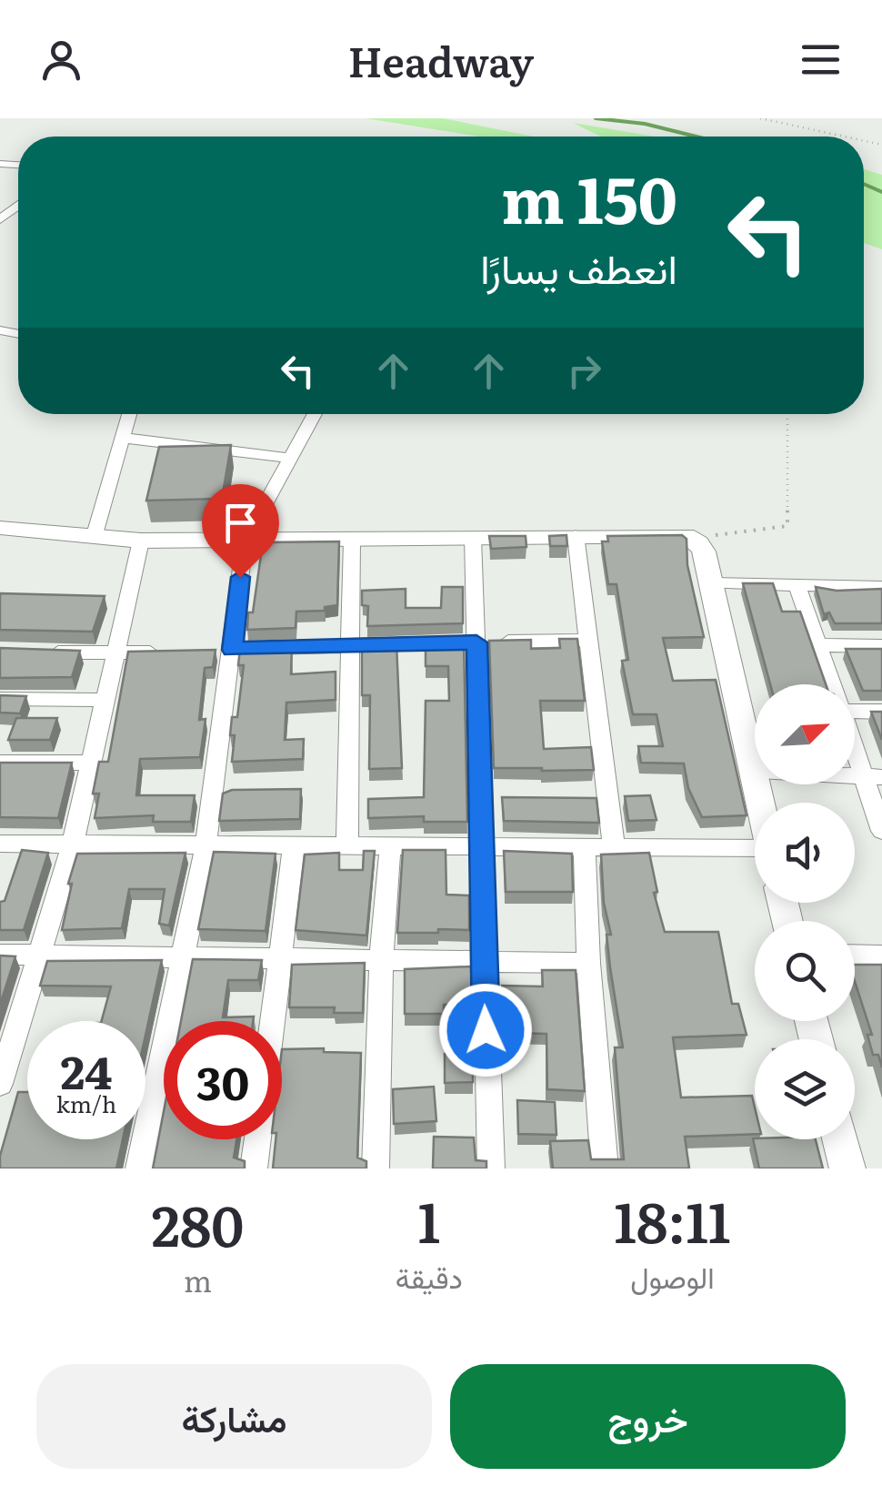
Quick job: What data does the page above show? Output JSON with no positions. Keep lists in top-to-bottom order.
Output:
{
  "north": "top right",
  "page": {
    "header": "Headway",
    "turn": ["150 m", "انعطف يسارًا"],
    "speed": "24 km/h",
    "limit": "30",
    "eta": [
      "18:11",
      "الوصول",
      "1",
      "دقيقة",
      "280",
      "m"
    ],
    "buttons": ["خروج", "مشاركة"]
  }
}
